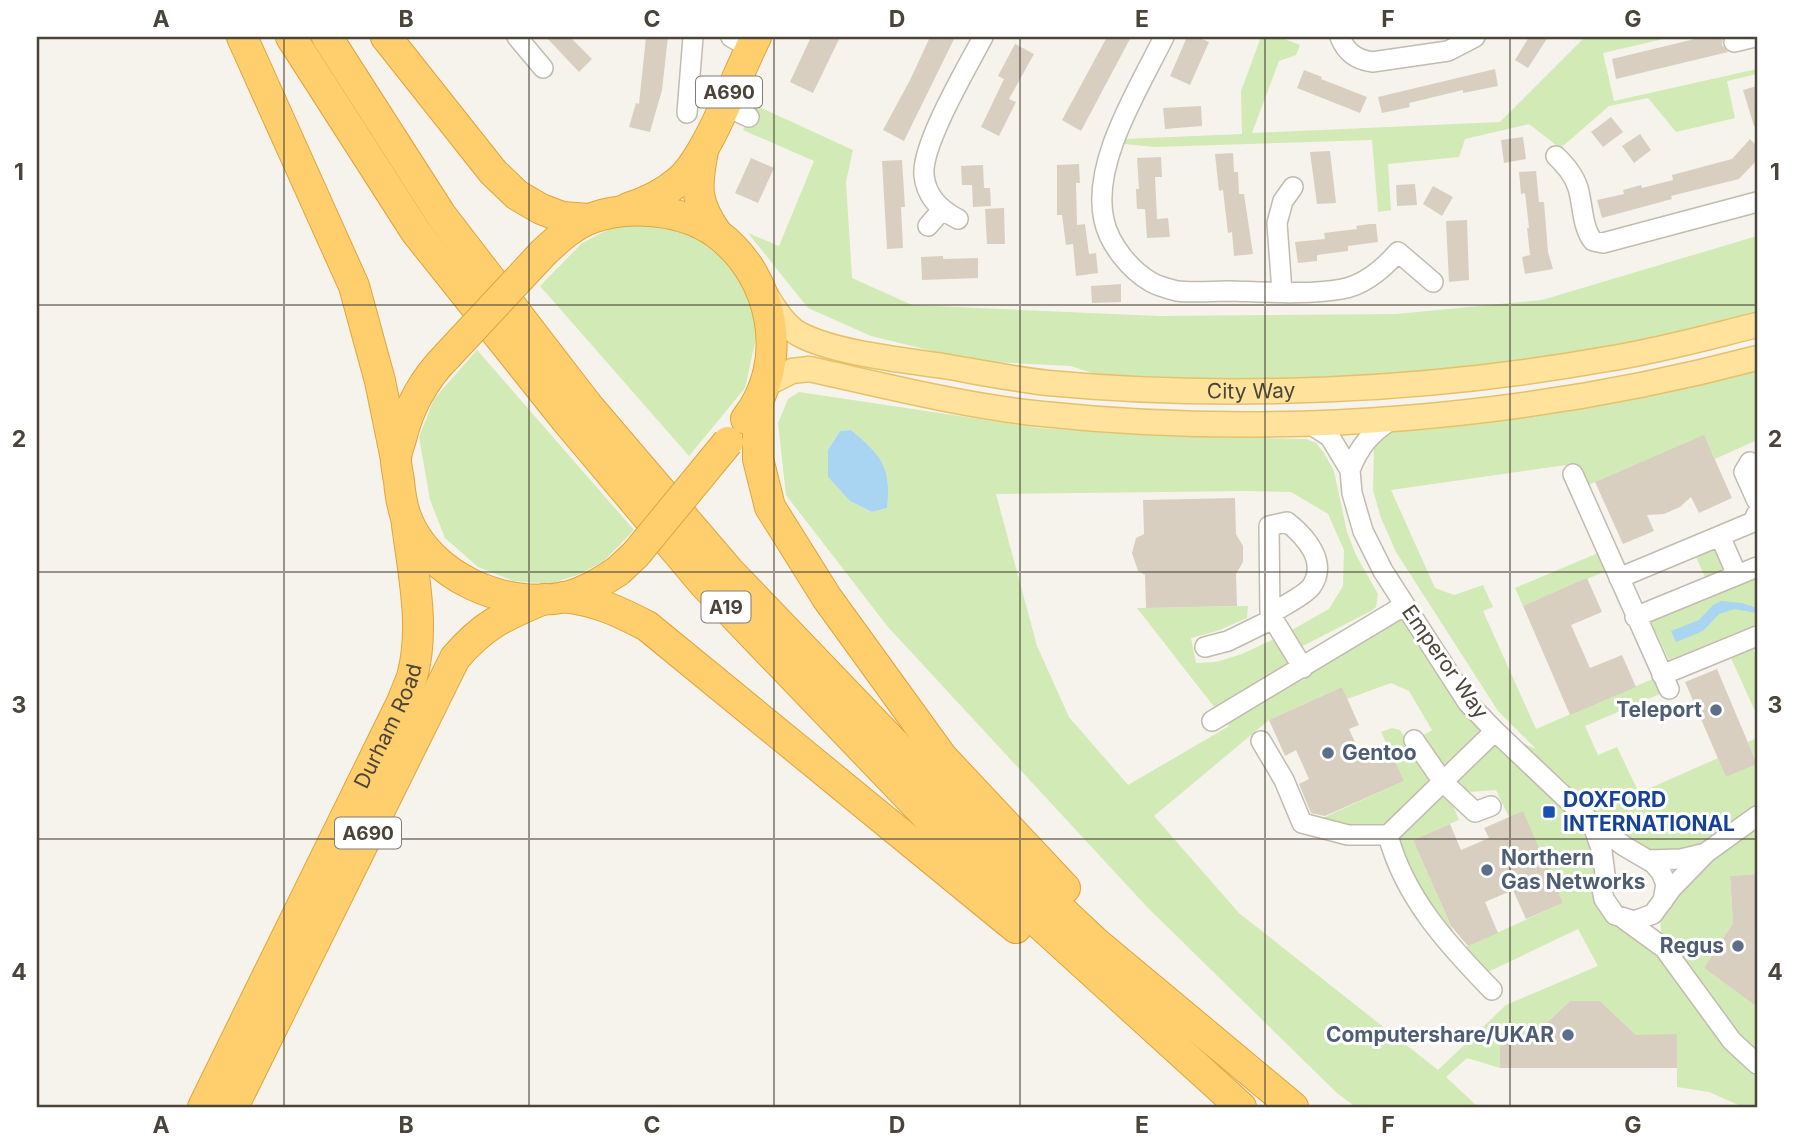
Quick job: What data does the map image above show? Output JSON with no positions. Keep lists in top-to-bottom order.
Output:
{
  "streets": {
    "highway": ["A690", "A19", "Durham Road"],
    "main road": ["City Way"],
    "street": ["Emperor Way"]
  },
  "crossings": [
    ["A690", "City Way"],
    ["A690", "Durham Road"],
    ["City Way", "Emperor Way"]
  ],
  "places": {
    "other": [
      "Teleport",
      "Gentoo",
      "Northern Gas Networks",
      "Regus",
      "Computershare/UKAR"
    ],
    "transit": ["DOXFORD INTERNATIONAL"]
  },
  "grid": {
    "columns": [
      "A",
      "B",
      "C",
      "D",
      "E",
      "F",
      "G"
    ],
    "rows": [
      "1",
      "2",
      "3",
      "4"
    ]
  }
}
